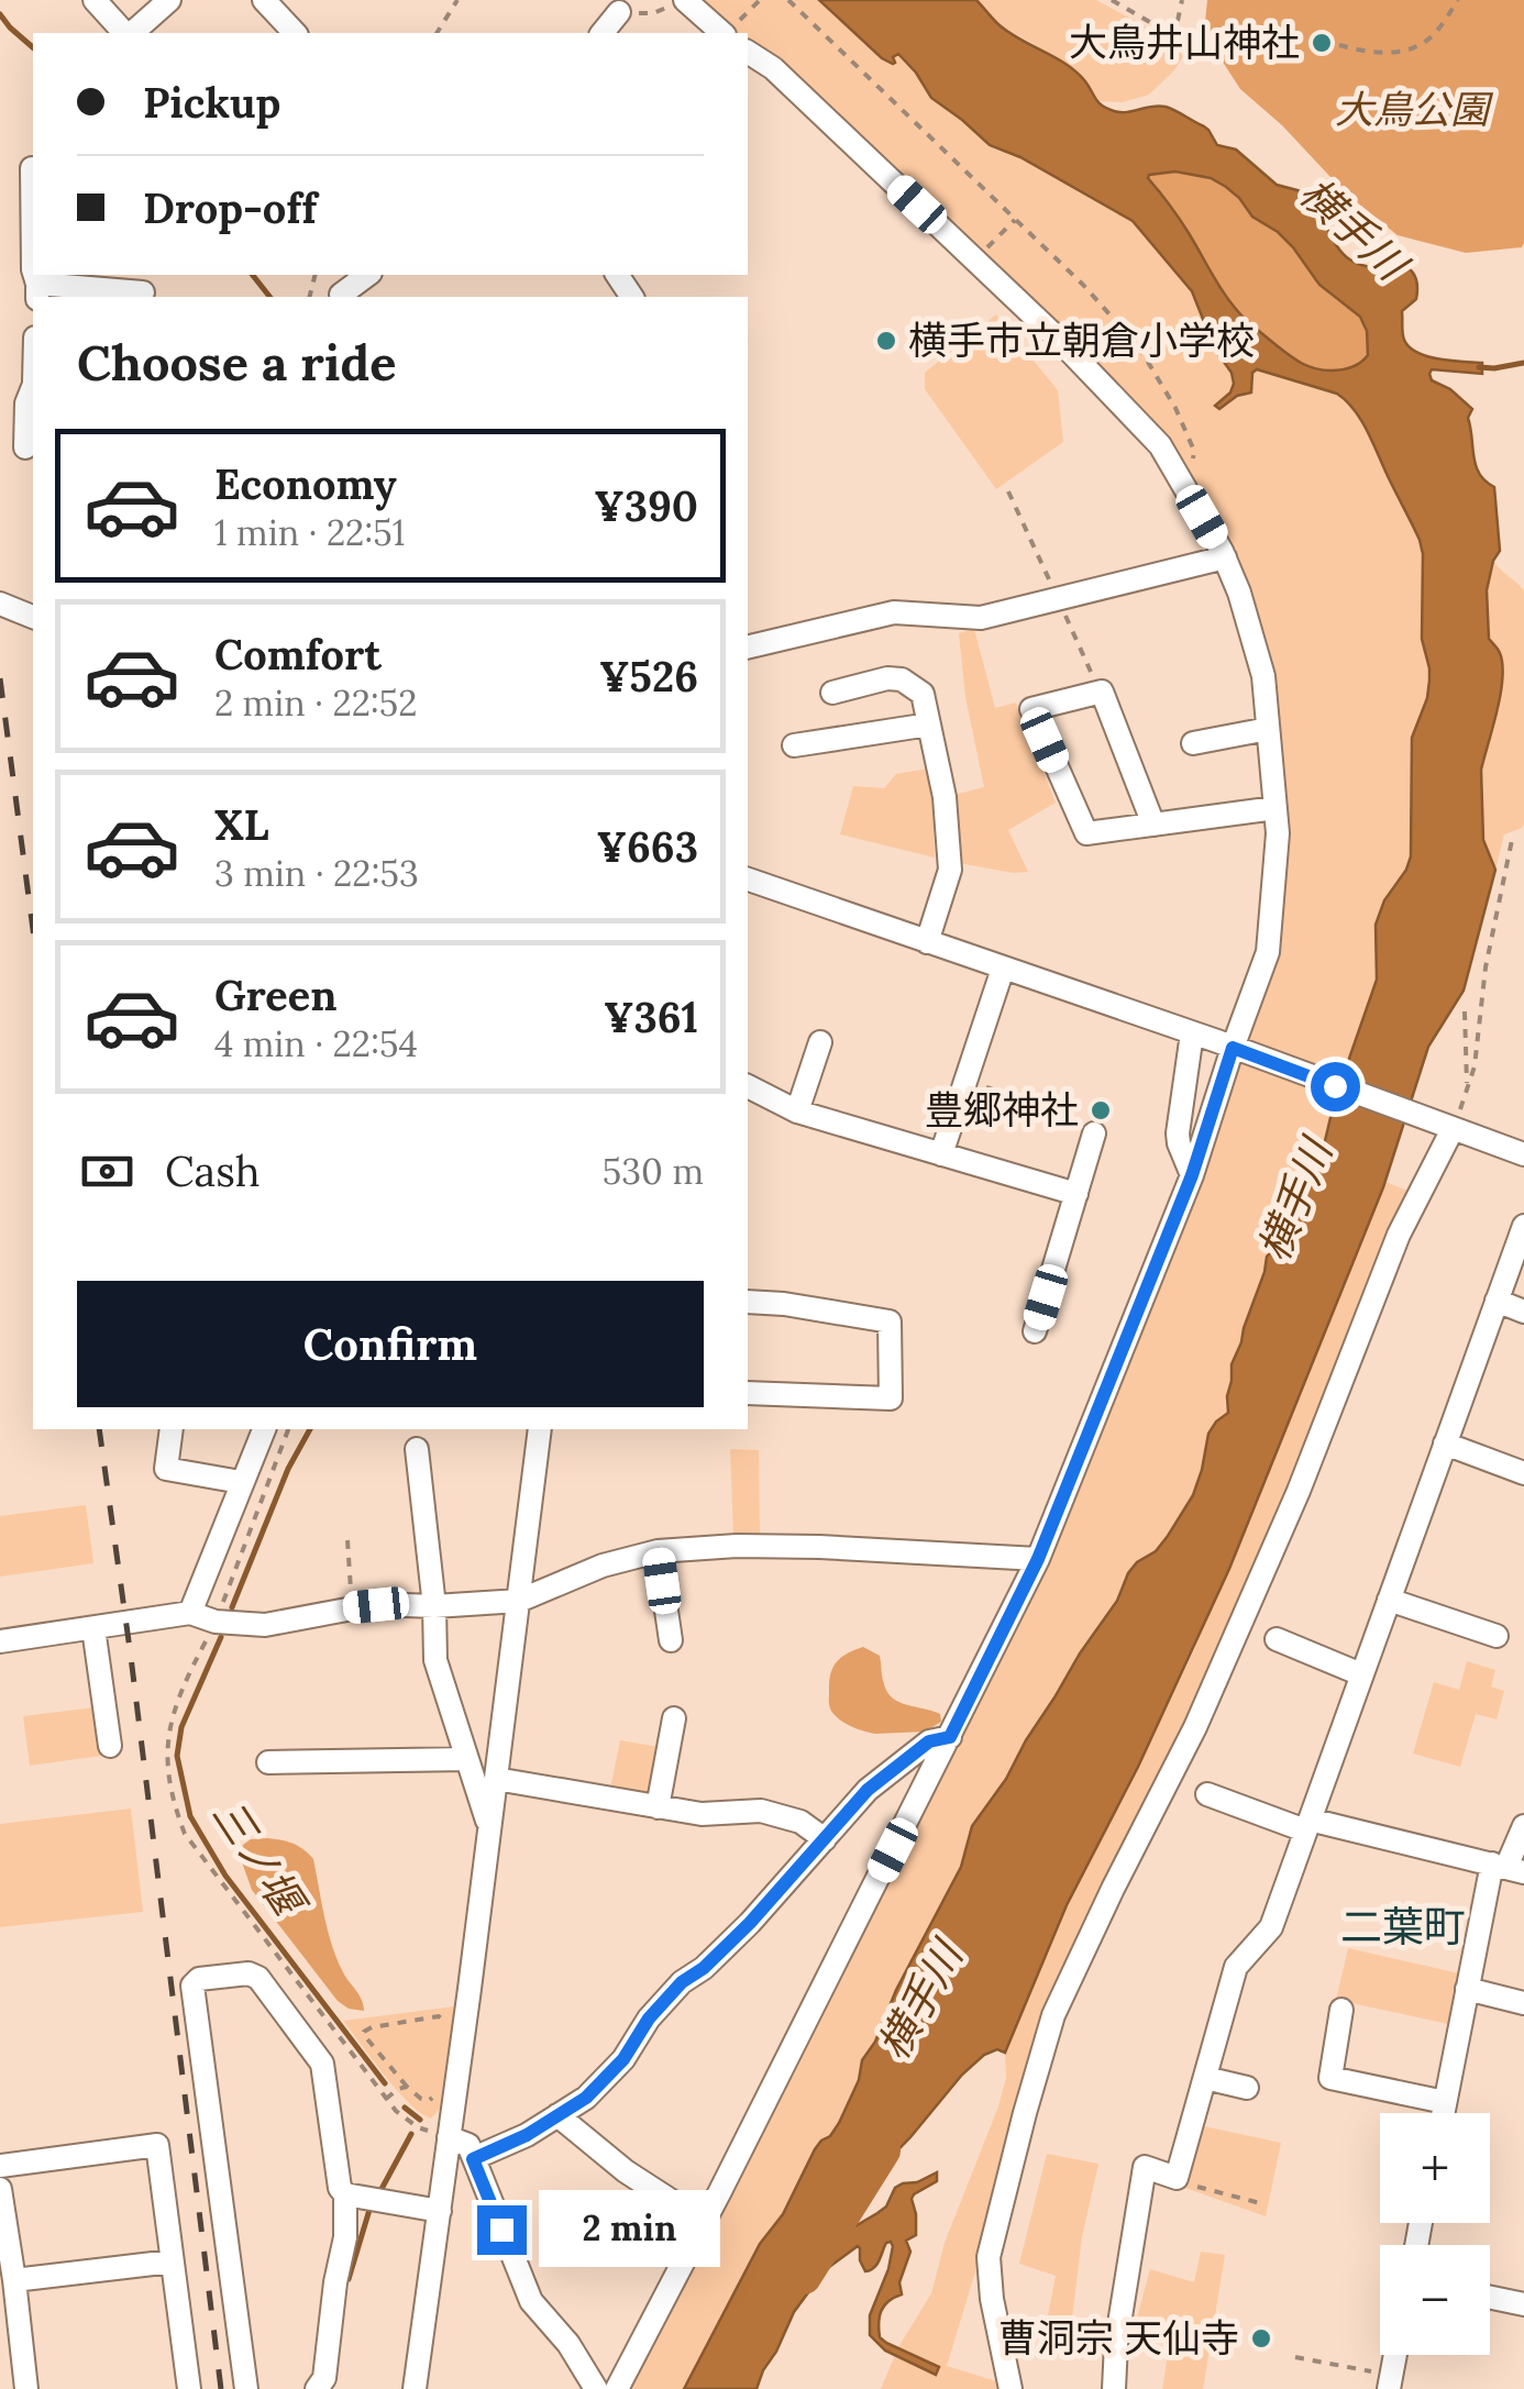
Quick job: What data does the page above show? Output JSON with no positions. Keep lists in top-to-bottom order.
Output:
{
  "districts": ["二葉町"],
  "water": ["横手川", "三ノ堰"],
  "parks": ["大鳥公園"],
  "places": [
    "大鳥井山神社",
    "横手市立朝倉小学校",
    "豊郷神社",
    "曹洞宗 天仙寺"
  ],
  "page": {
    "banner": ["Pickup", "Drop-off"],
    "heading": "Choose a ride",
    "list": [
      {
        "name": "Economy",
        "note": "1 min · 22:51",
        "value": "¥390"
      },
      {
        "name": "Comfort",
        "note": "2 min · 22:52",
        "value": "¥526"
      },
      {
        "name": "XL",
        "note": "3 min · 22:53",
        "value": "¥663"
      },
      {
        "name": "Green",
        "note": "4 min · 22:54",
        "value": "¥361"
      }
    ],
    "pay": ["Cash", "530 m"],
    "buttons": "Confirm",
    "map_buttons": ["+", "−"],
    "bubble": "2 min"
  }
}
